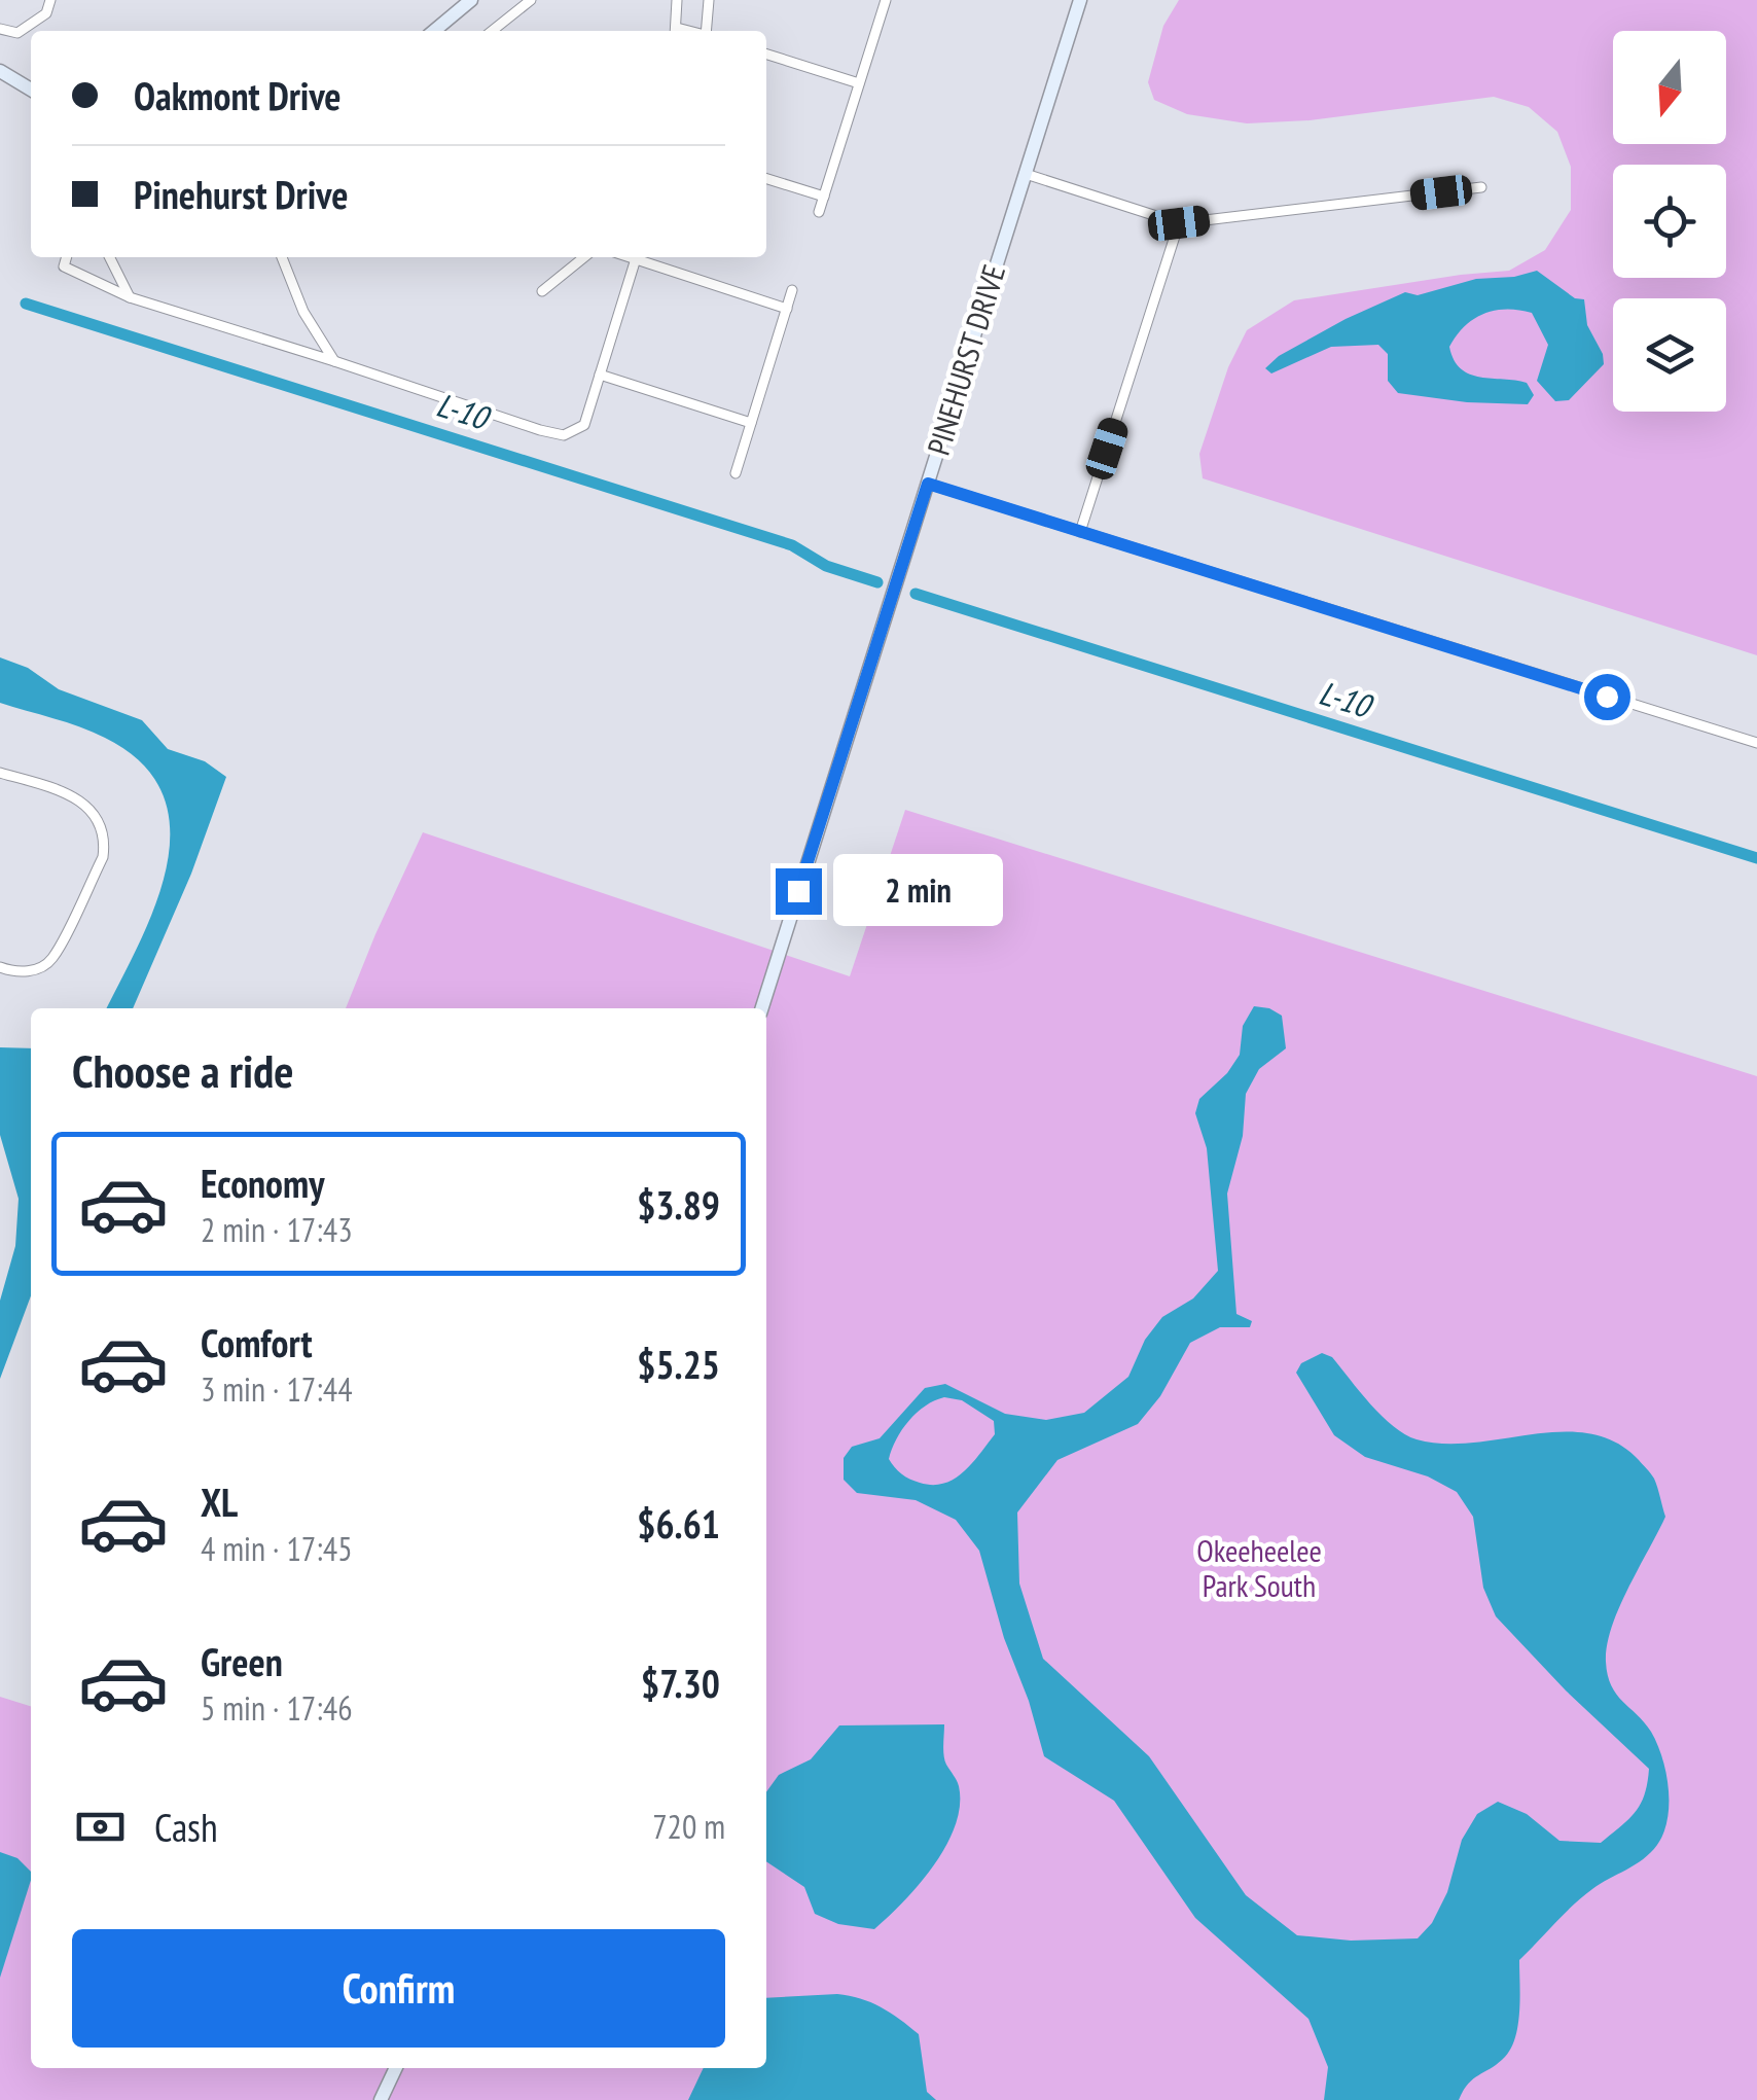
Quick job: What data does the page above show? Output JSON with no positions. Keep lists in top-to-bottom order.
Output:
{
  "streets": {
    "street": ["PINEHURST DRIVE"]
  },
  "water": ["L-10"],
  "parks": ["Okeeheelee Park South"],
  "north": "bottom",
  "page": {
    "banner": ["Oakmont Drive", "Pinehurst Drive"],
    "bubble": "2 min",
    "heading": "Choose a ride",
    "list": [
      {
        "name": "Economy",
        "note": "2 min · 17:43",
        "value": "$3.89"
      },
      {
        "name": "Comfort",
        "note": "3 min · 17:44",
        "value": "$5.25"
      },
      {
        "name": "XL",
        "note": "4 min · 17:45",
        "value": "$6.61"
      },
      {
        "name": "Green",
        "note": "5 min · 17:46",
        "value": "$7.30"
      }
    ],
    "pay": ["Cash", "720 m"],
    "buttons": "Confirm"
  }
}
